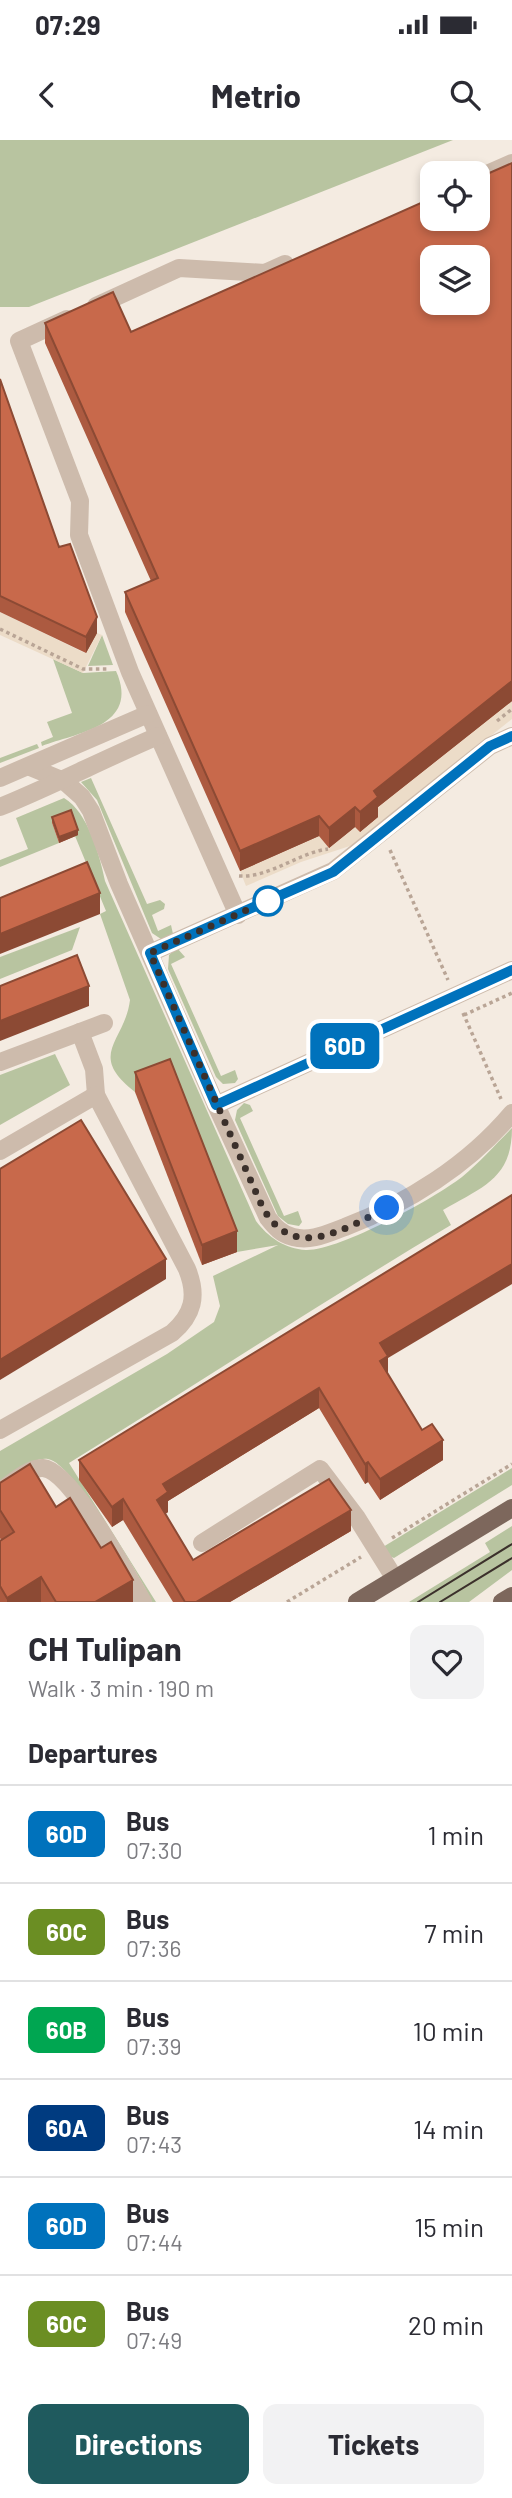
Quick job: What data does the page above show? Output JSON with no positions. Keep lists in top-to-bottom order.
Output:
{
  "lines": ["bus line 60D"],
  "page": {
    "status": "07:29",
    "header": "Metrio",
    "on_map": "60D",
    "heading": [
      ["CH Tulipan", "Walk · 3 min · 190 m"],
      "Departures"
    ],
    "list": [
      {
        "mark": "60D",
        "name": "Bus",
        "note": "07:30",
        "value": "1 min"
      },
      {
        "mark": "60C",
        "name": "Bus",
        "note": "07:36",
        "value": "7 min"
      },
      {
        "mark": "60B",
        "name": "Bus",
        "note": "07:39",
        "value": "10 min"
      },
      {
        "mark": "60A",
        "name": "Bus",
        "note": "07:43",
        "value": "14 min"
      },
      {
        "mark": "60D",
        "name": "Bus",
        "note": "07:44",
        "value": "15 min"
      },
      {
        "mark": "60C",
        "name": "Bus",
        "note": "07:49",
        "value": "20 min"
      }
    ],
    "buttons": ["Directions", "Tickets"]
  }
}
